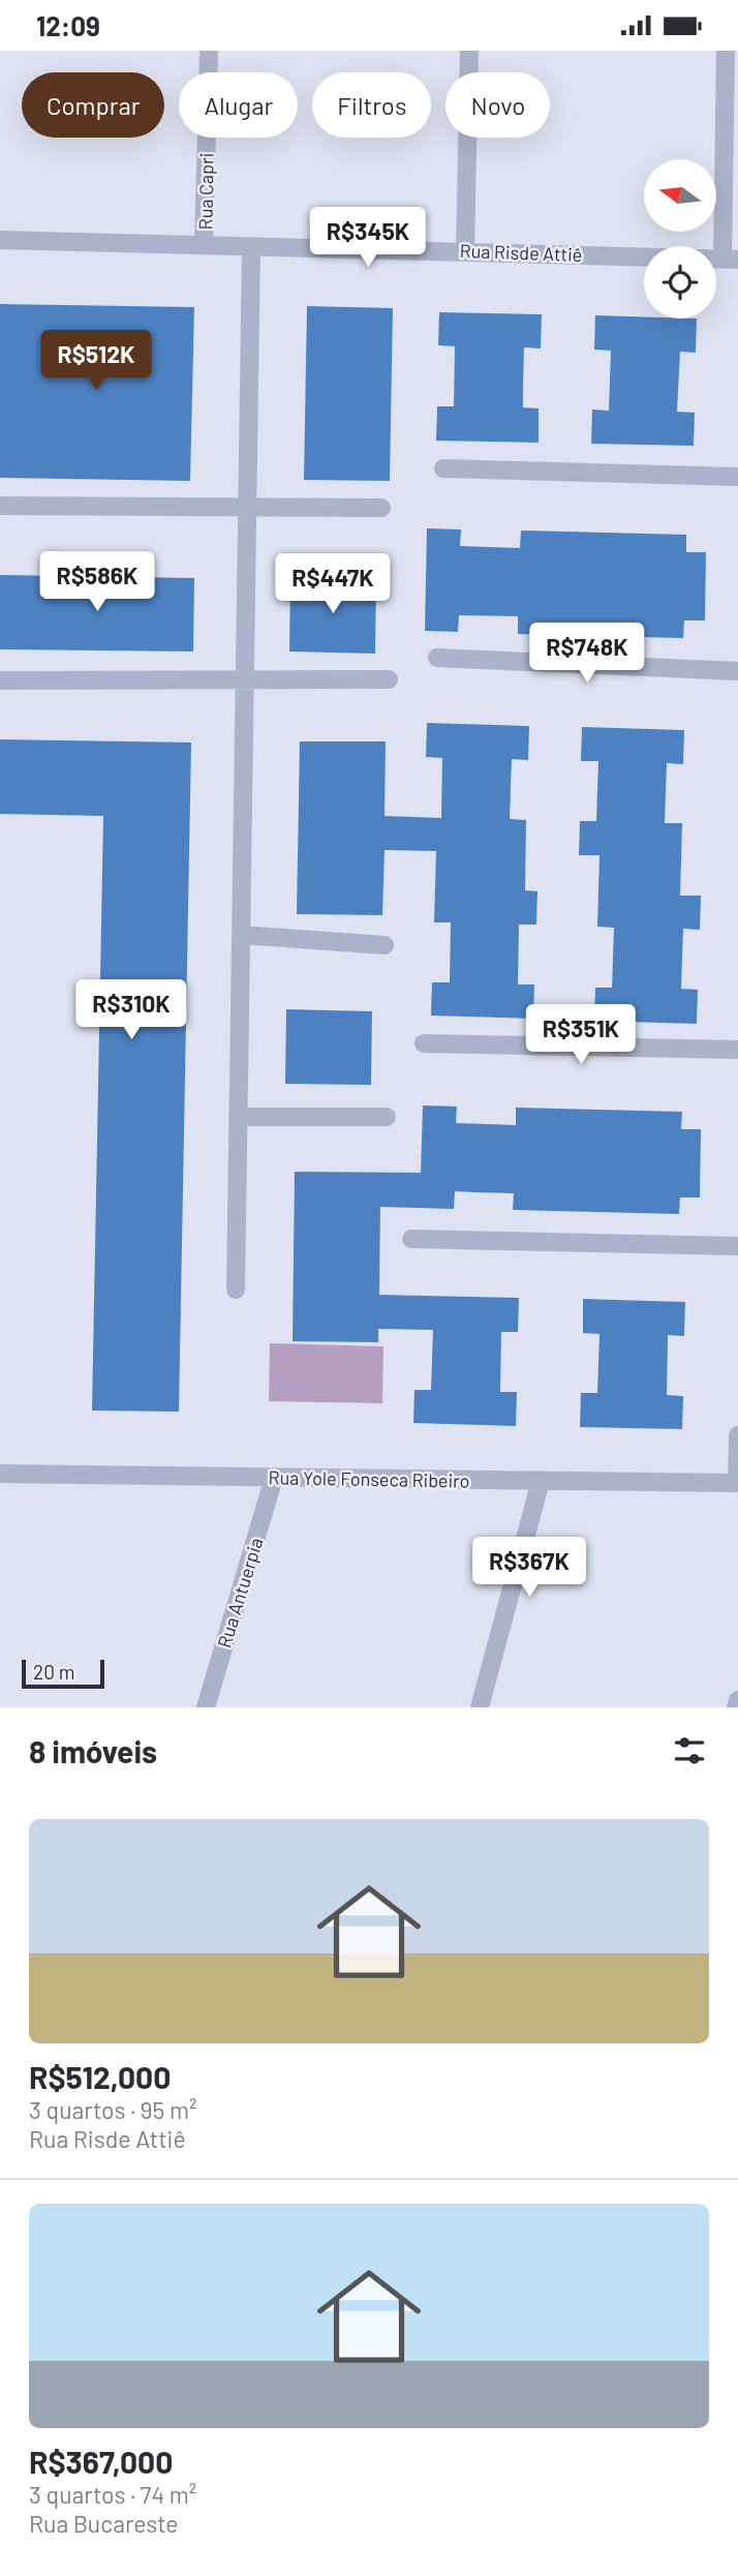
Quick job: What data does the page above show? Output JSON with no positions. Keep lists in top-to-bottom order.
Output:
{
  "streets": {
    "street": [
      "Rua Capri",
      "Rua Risde Attiê",
      "Rua Yole Fonseca Ribeiro",
      "Rua Antuerpia"
    ]
  },
  "crossings": [
    ["Rua Capri", "Rua Risde Attiê"],
    ["Rua Yole Fonseca Ribeiro", "Rua Antuerpia"]
  ],
  "scale_bar": "20 m",
  "north": "left",
  "page": {
    "status": "12:09",
    "chip": [
      "Comprar",
      "Alugar",
      "Filtros",
      "Novo"
    ],
    "price": [
      "R$345K",
      "R$512K",
      "R$586K",
      "R$447K",
      "R$748K",
      "R$310K",
      "R$351K",
      "R$367K"
    ],
    "scale": "20 m",
    "heading": "8 imóveis",
    "list": [
      {
        "name": "R$512,000",
        "note": "3 quartos · 95 m² · Rua Risde Attiê"
      },
      {
        "name": "R$367,000",
        "note": "3 quartos · 74 m² · Rua Bucareste"
      }
    ]
  }
}
